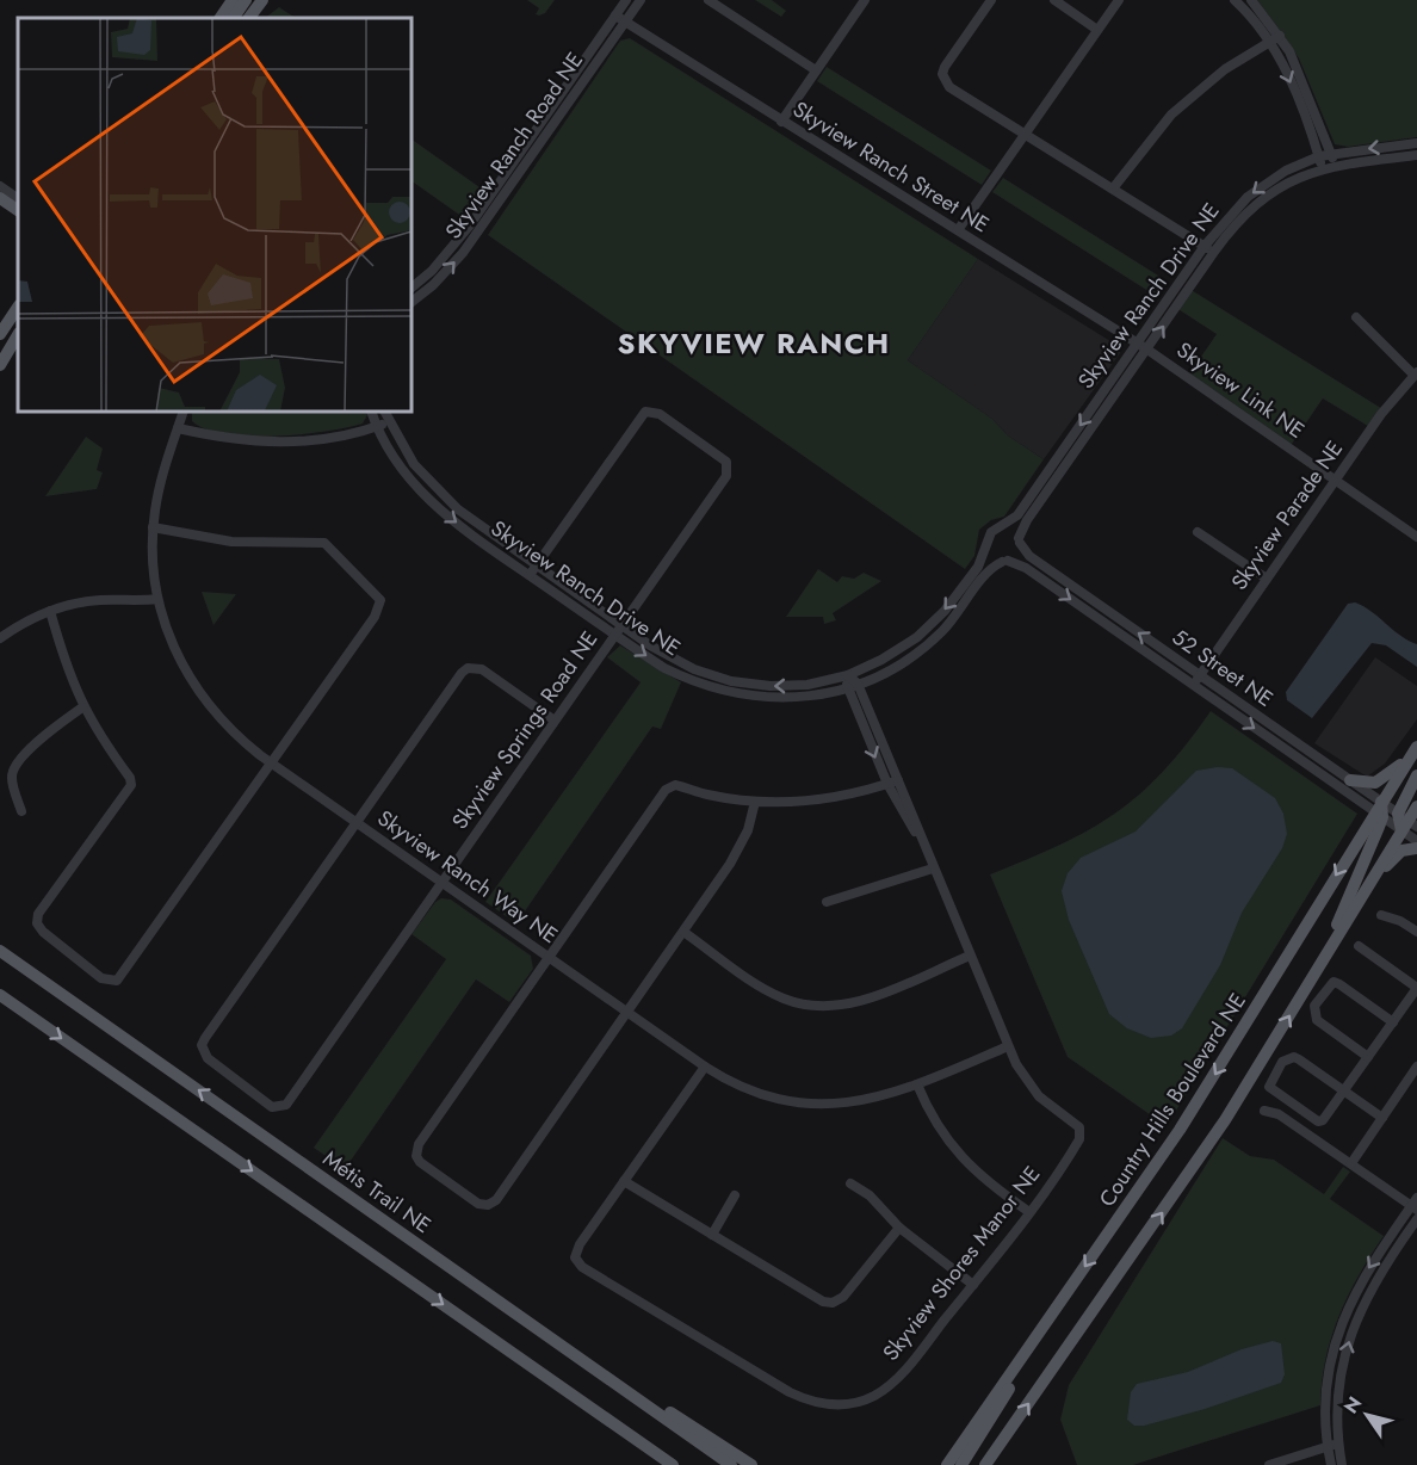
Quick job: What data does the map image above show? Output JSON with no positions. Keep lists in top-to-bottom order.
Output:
{
  "streets": {
    "main road": ["Country Hills Boulevard NE", "Métis Trail NE"],
    "street": [
      "Skyview Ranch Road NE",
      "Skyview Ranch Street NE",
      "Skyview Ranch Drive NE",
      "Skyview Link NE",
      "Skyview Parade NE",
      "52 Street NE",
      "Skyview Springs Road NE",
      "Skyview Ranch Way NE",
      "Skyview Shores Manor NE"
    ]
  },
  "crossings": [
    ["Skyview Ranch Road NE", "Skyview Ranch Street NE"],
    ["Skyview Ranch Street NE", "Skyview Ranch Drive NE"],
    ["Skyview Ranch Street NE", "Skyview Link NE"],
    ["Skyview Ranch Drive NE", "Skyview Link NE"],
    ["Skyview Ranch Drive NE", "52 Street NE"],
    ["Skyview Ranch Drive NE", "Skyview Springs Road NE"],
    ["Skyview Ranch Drive NE", "Skyview Shores Manor NE"],
    ["Skyview Link NE", "Skyview Parade NE"],
    ["Skyview Parade NE", "52 Street NE"],
    ["52 Street NE", "Country Hills Boulevard NE"],
    ["Skyview Springs Road NE", "Skyview Ranch Way NE"],
    ["Skyview Ranch Way NE", "Skyview Shores Manor NE"]
  ],
  "districts": ["SKYVIEW RANCH"],
  "north": "top left"
}
